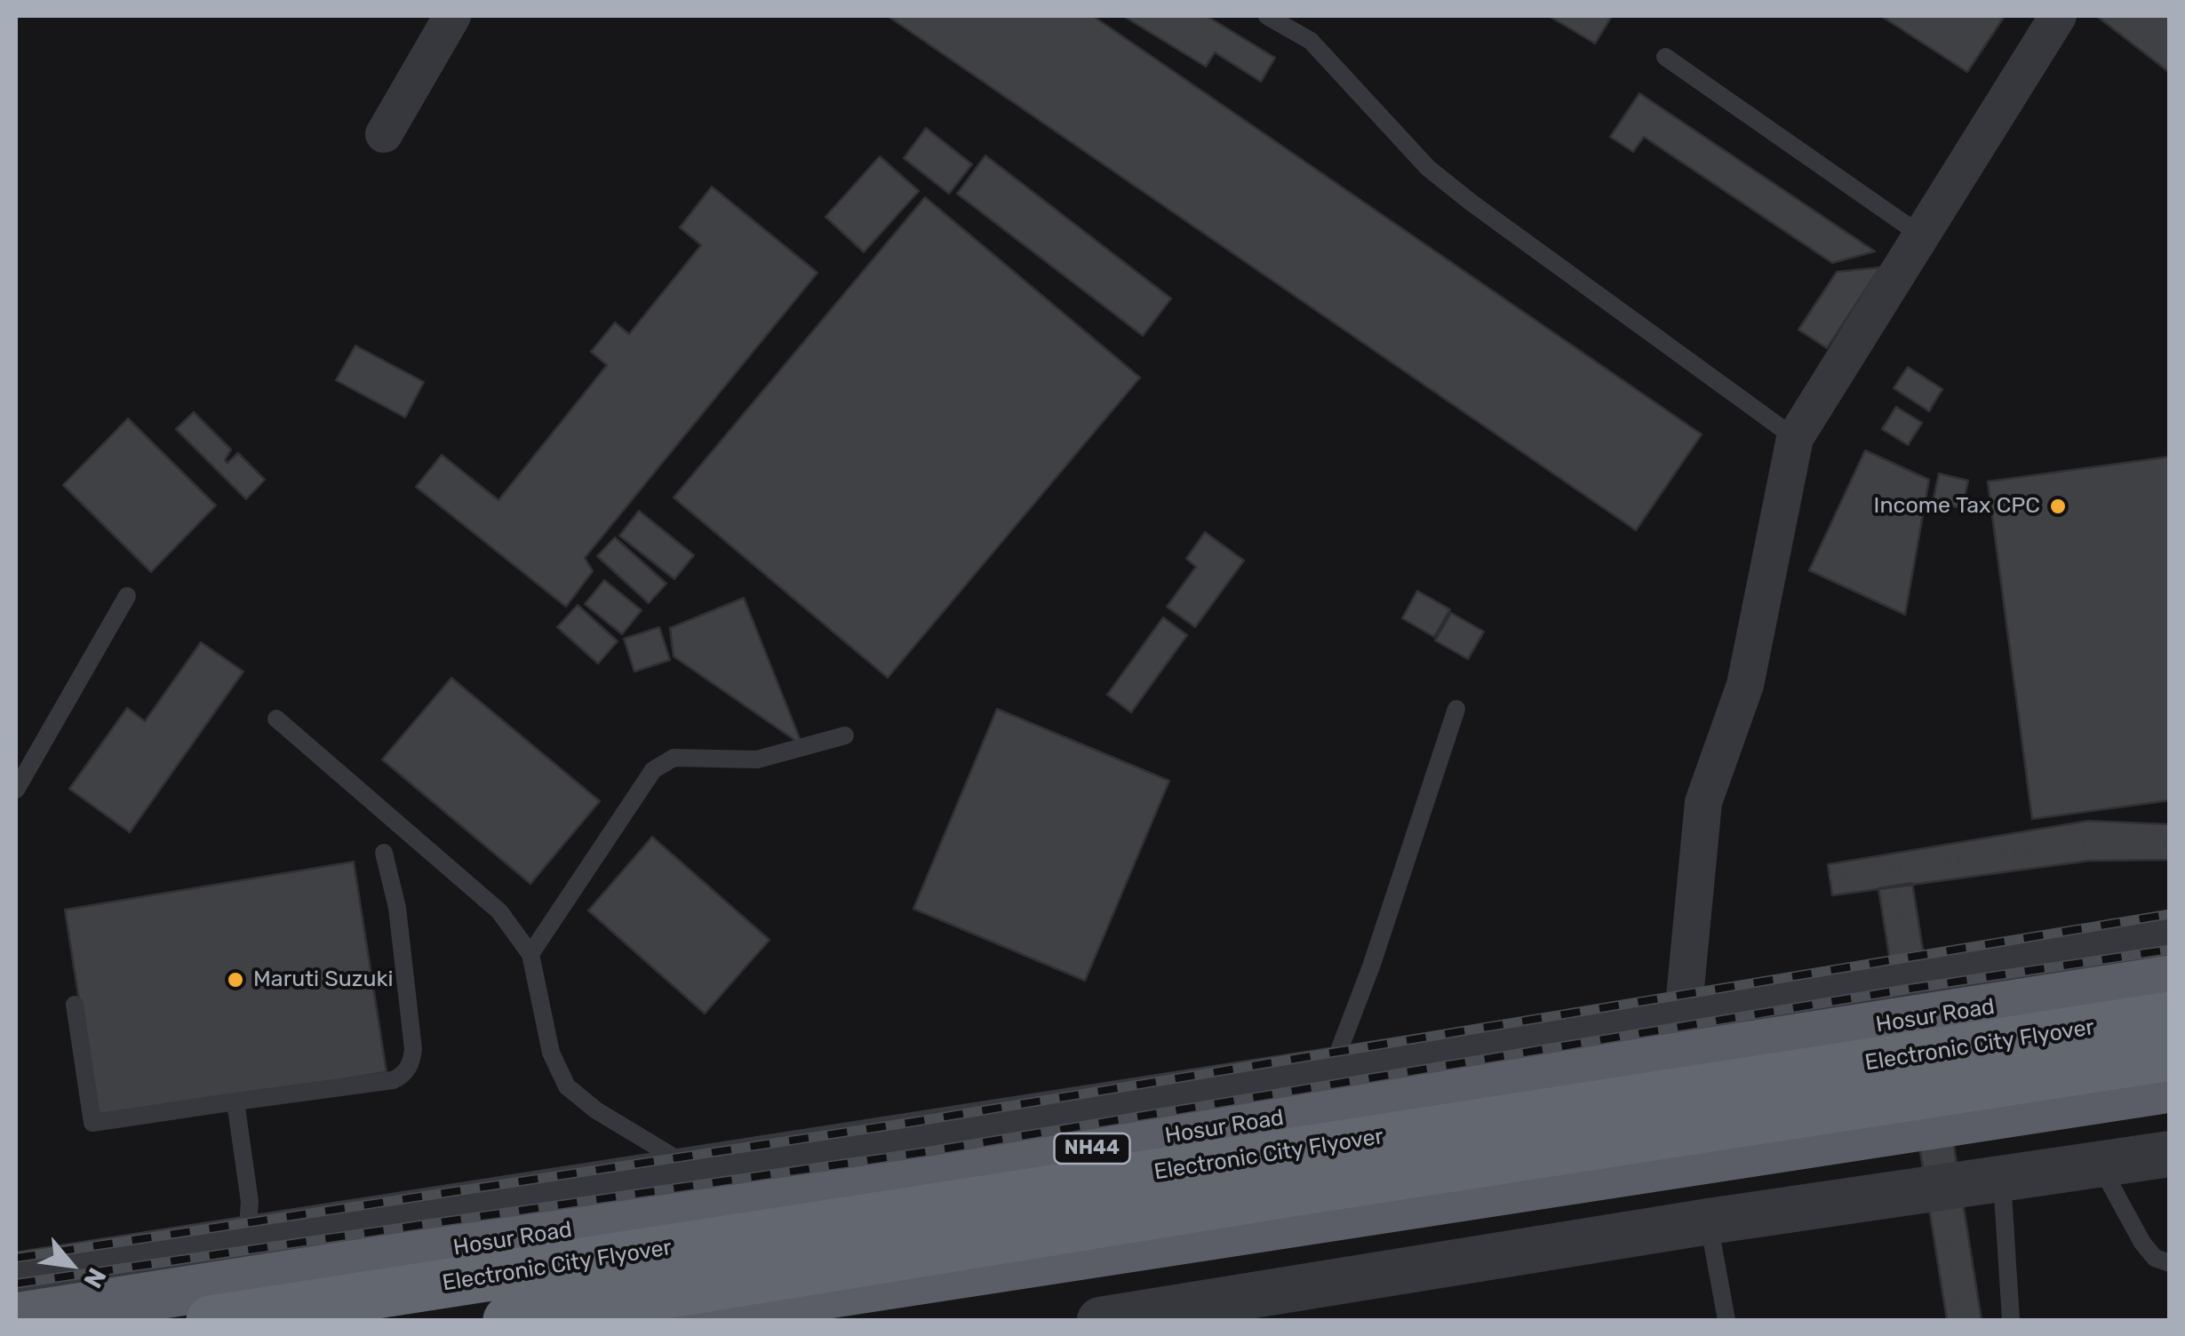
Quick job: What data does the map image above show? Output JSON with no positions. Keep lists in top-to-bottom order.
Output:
{
  "streets": {
    "highway": ["Hosur Road", "Electronic City Flyover", "NH44"]
  },
  "places": ["Income Tax CPC", "Maruti Suzuki"],
  "north": "bottom right"
}
